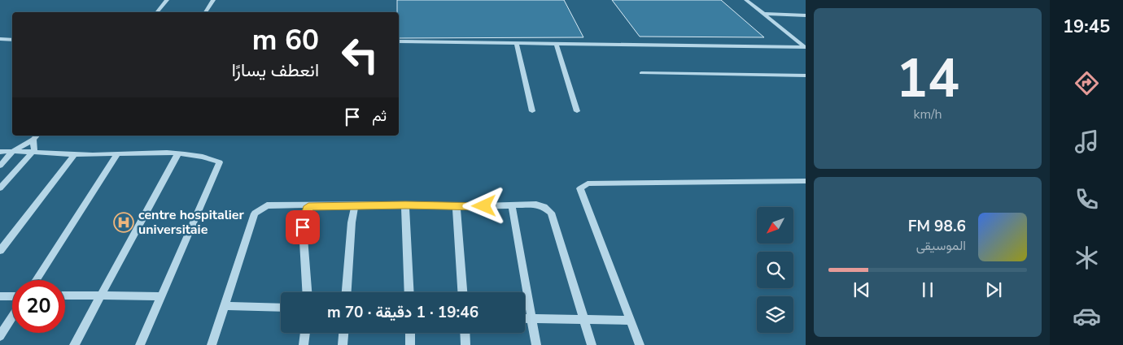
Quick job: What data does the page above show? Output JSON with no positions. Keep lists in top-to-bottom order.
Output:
{
  "places": {
    "hospital": ["centre hospitalier universitaie"]
  },
  "north": "bottom left",
  "page": {
    "tabs": "19:45",
    "tile": ["14", "km/h"],
    "turn": ["60 m", "انعطف يسارًا"],
    "then": "ثم",
    "song": ["98.6 FM", "الموسيقى"],
    "limit": "20",
    "trip": "19:46 · 1 دقيقة · 70 m"
  }
}
